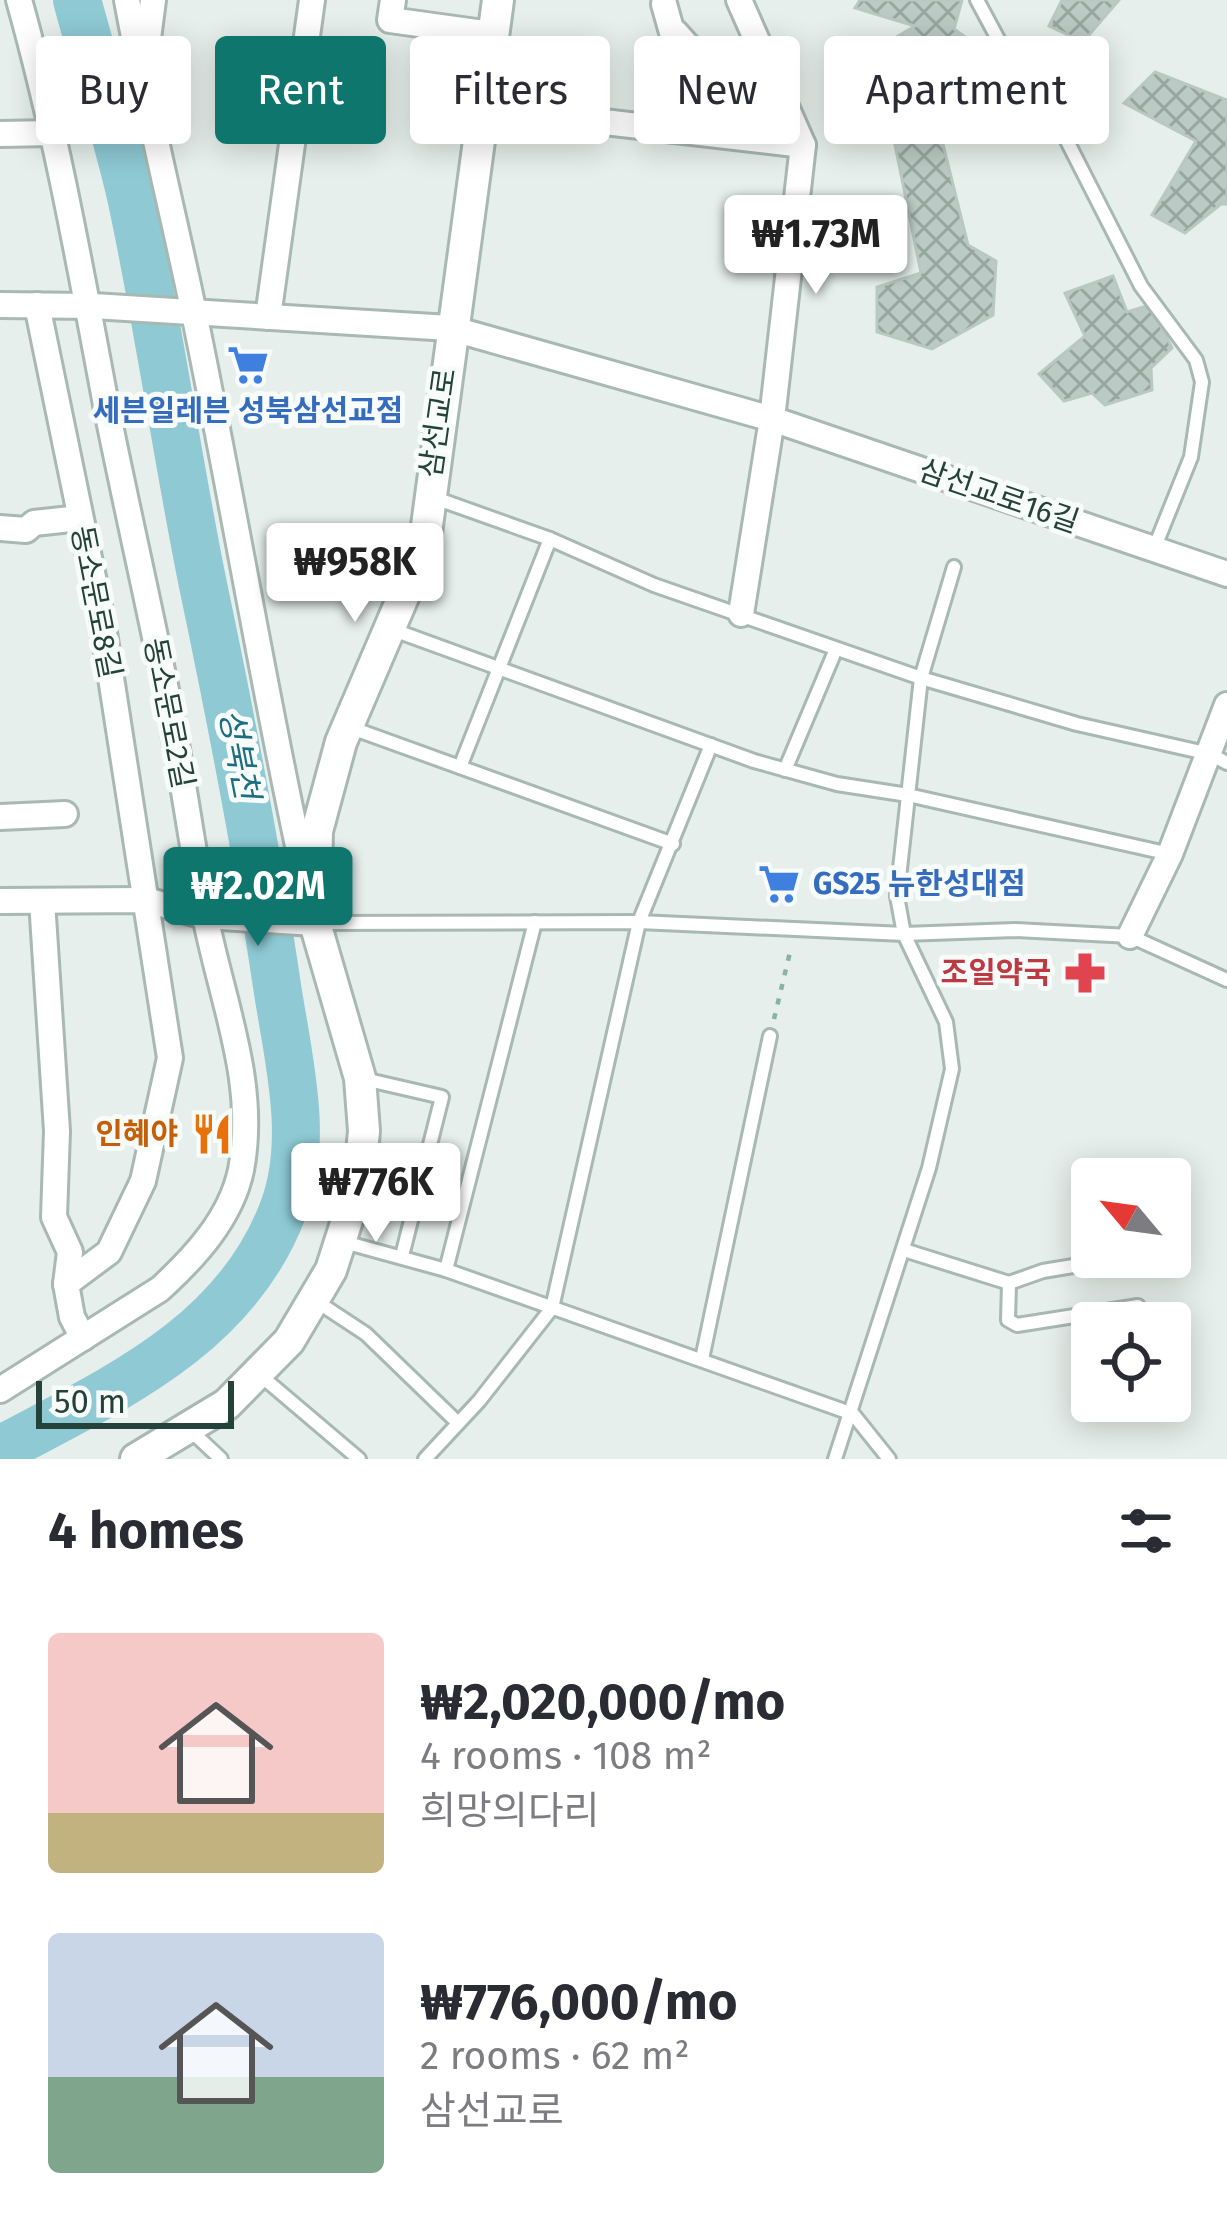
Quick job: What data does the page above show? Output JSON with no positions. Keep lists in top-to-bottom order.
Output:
{
  "streets": {
    "street": [
      "삼선교로",
      "삼선교로16길",
      "동소문로8길",
      "동소문로2길"
    ]
  },
  "crossings": [
    ["삼선교로", "삼선교로16길"]
  ],
  "water": ["성북천"],
  "places": {
    "supermarket": ["세븐일레븐 성북삼선교점", "GS25 뉴한성대점"],
    "pharmacy": ["조일약국"],
    "restaurant": ["인혜야"]
  },
  "scale_bar": "50 m",
  "north": "top left",
  "page": {
    "chip": [
      "Buy",
      "Rent",
      "Filters",
      "New",
      "Apartment"
    ],
    "price": [
      "₩1.73M",
      "₩958K",
      "₩2.02M",
      "₩776K"
    ],
    "scale": "50 m",
    "heading": "4 homes",
    "list": [
      {
        "name": "₩2,020,000/mo",
        "note": "4 rooms · 108 m² · 희망의다리"
      },
      {
        "name": "₩776,000/mo",
        "note": "2 rooms · 62 m² · 삼선교로"
      }
    ]
  }
}
